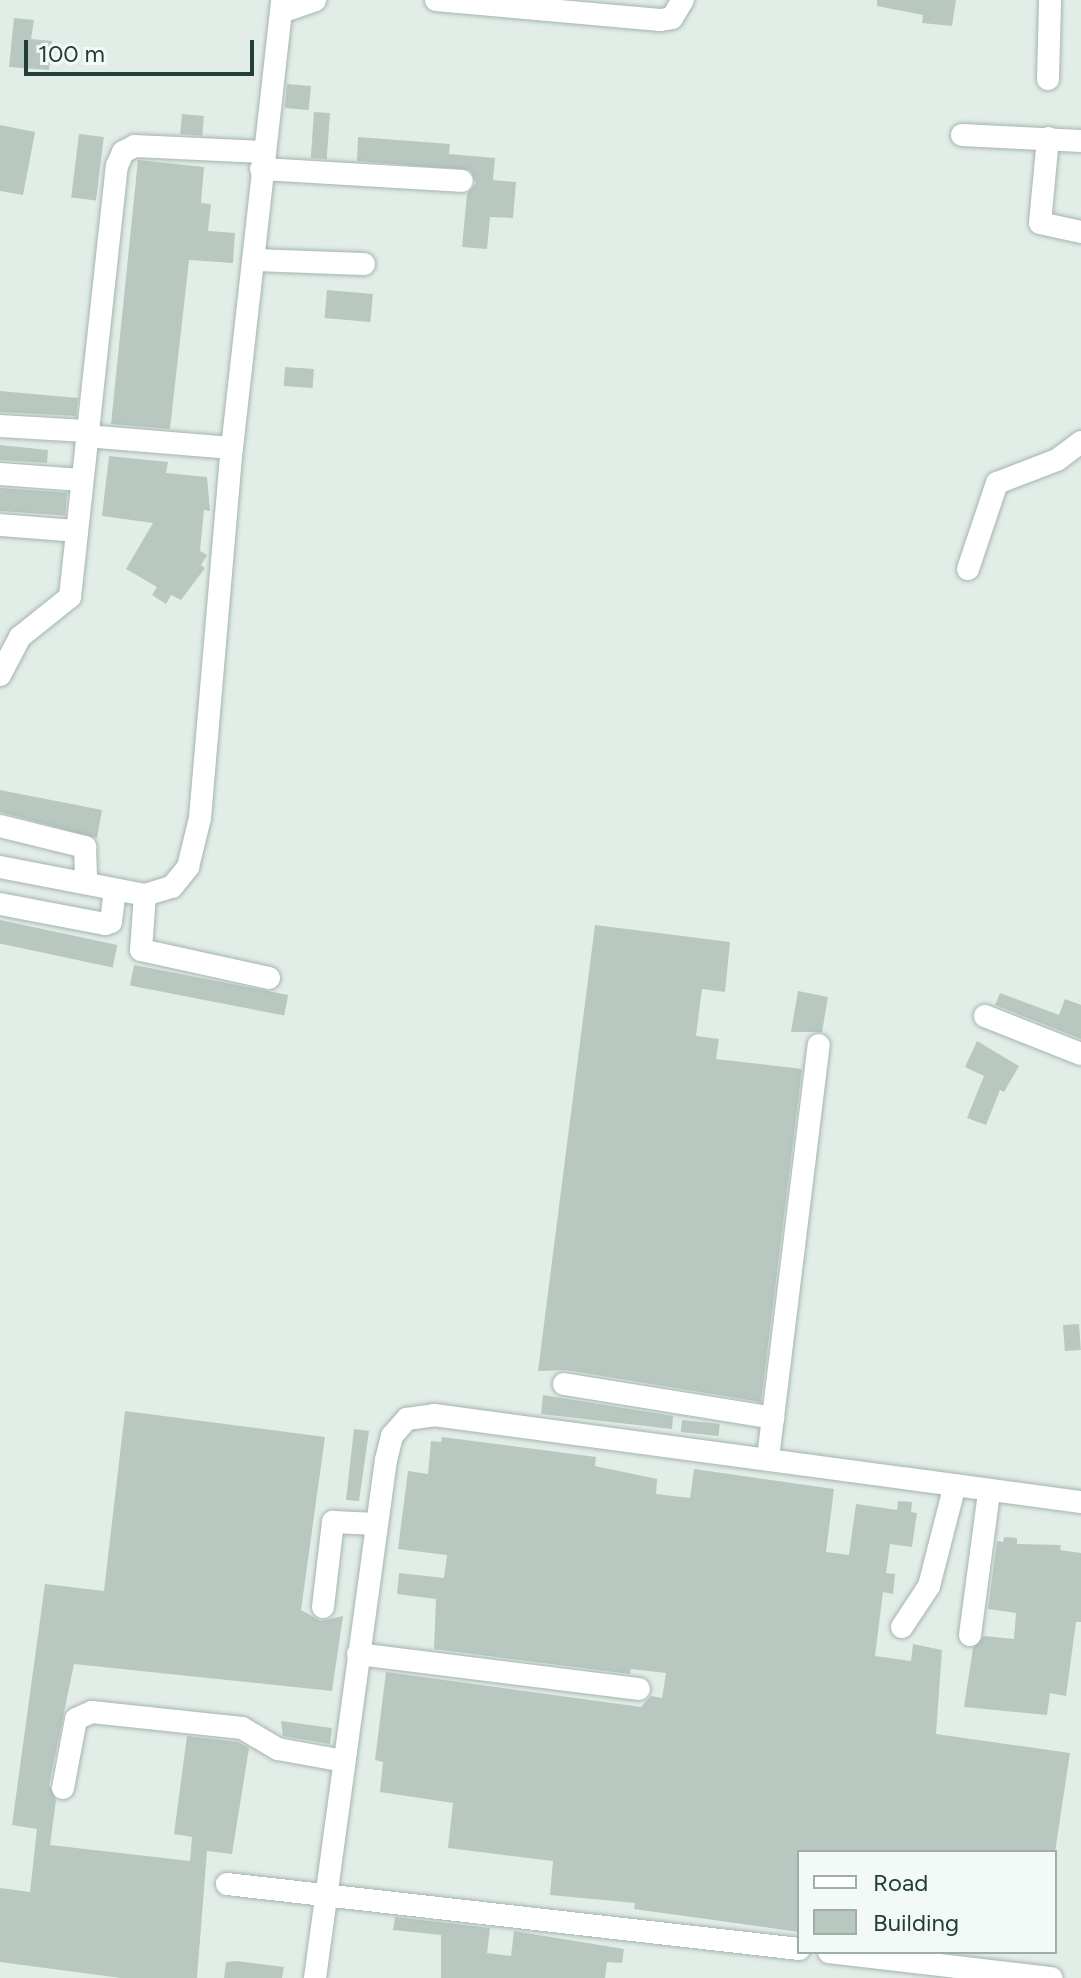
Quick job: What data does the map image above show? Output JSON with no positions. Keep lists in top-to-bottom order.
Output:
{
  "legend": ["Road", "Building"],
  "scale_bar": "100 m"
}
